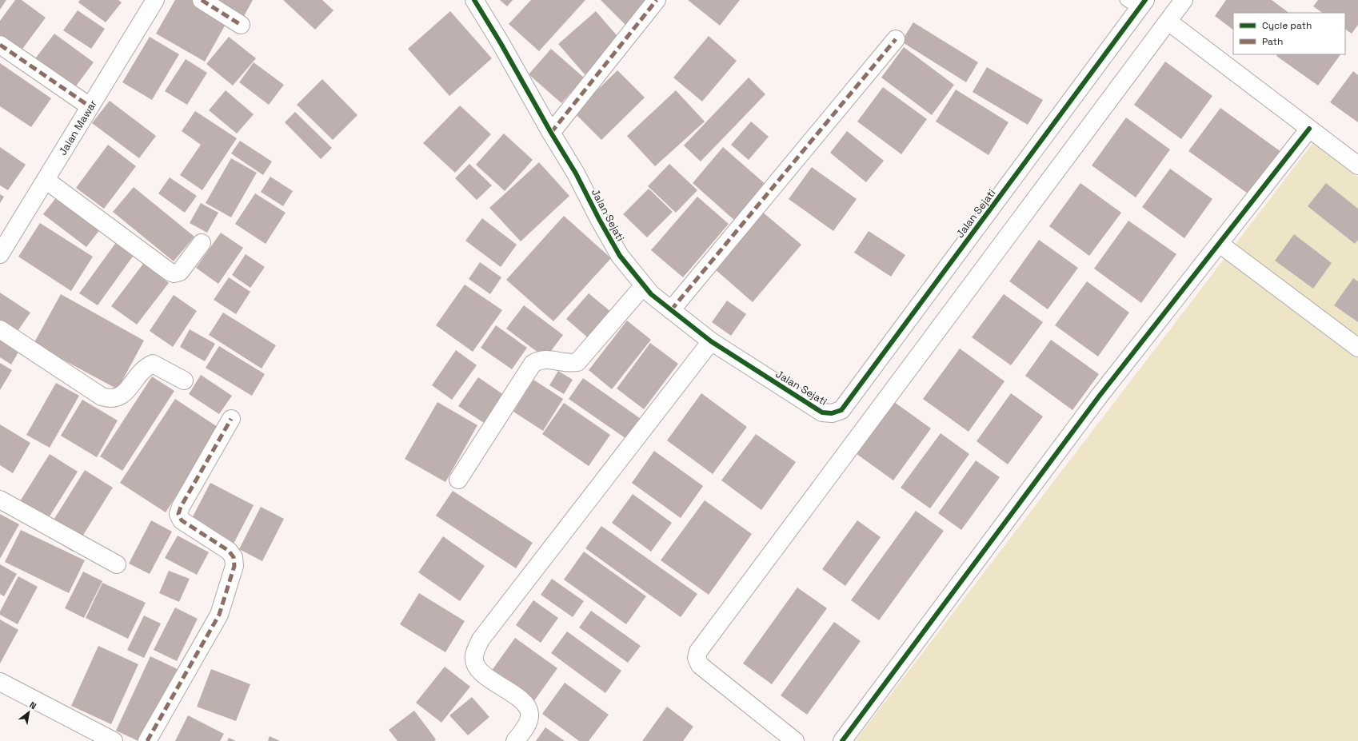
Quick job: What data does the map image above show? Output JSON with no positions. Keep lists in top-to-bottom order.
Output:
{
  "streets": {
    "street": ["Jalan Mawar", "Jalan Sejati"]
  },
  "legend": ["Cycle path", "Path"],
  "north": "top right"
}
